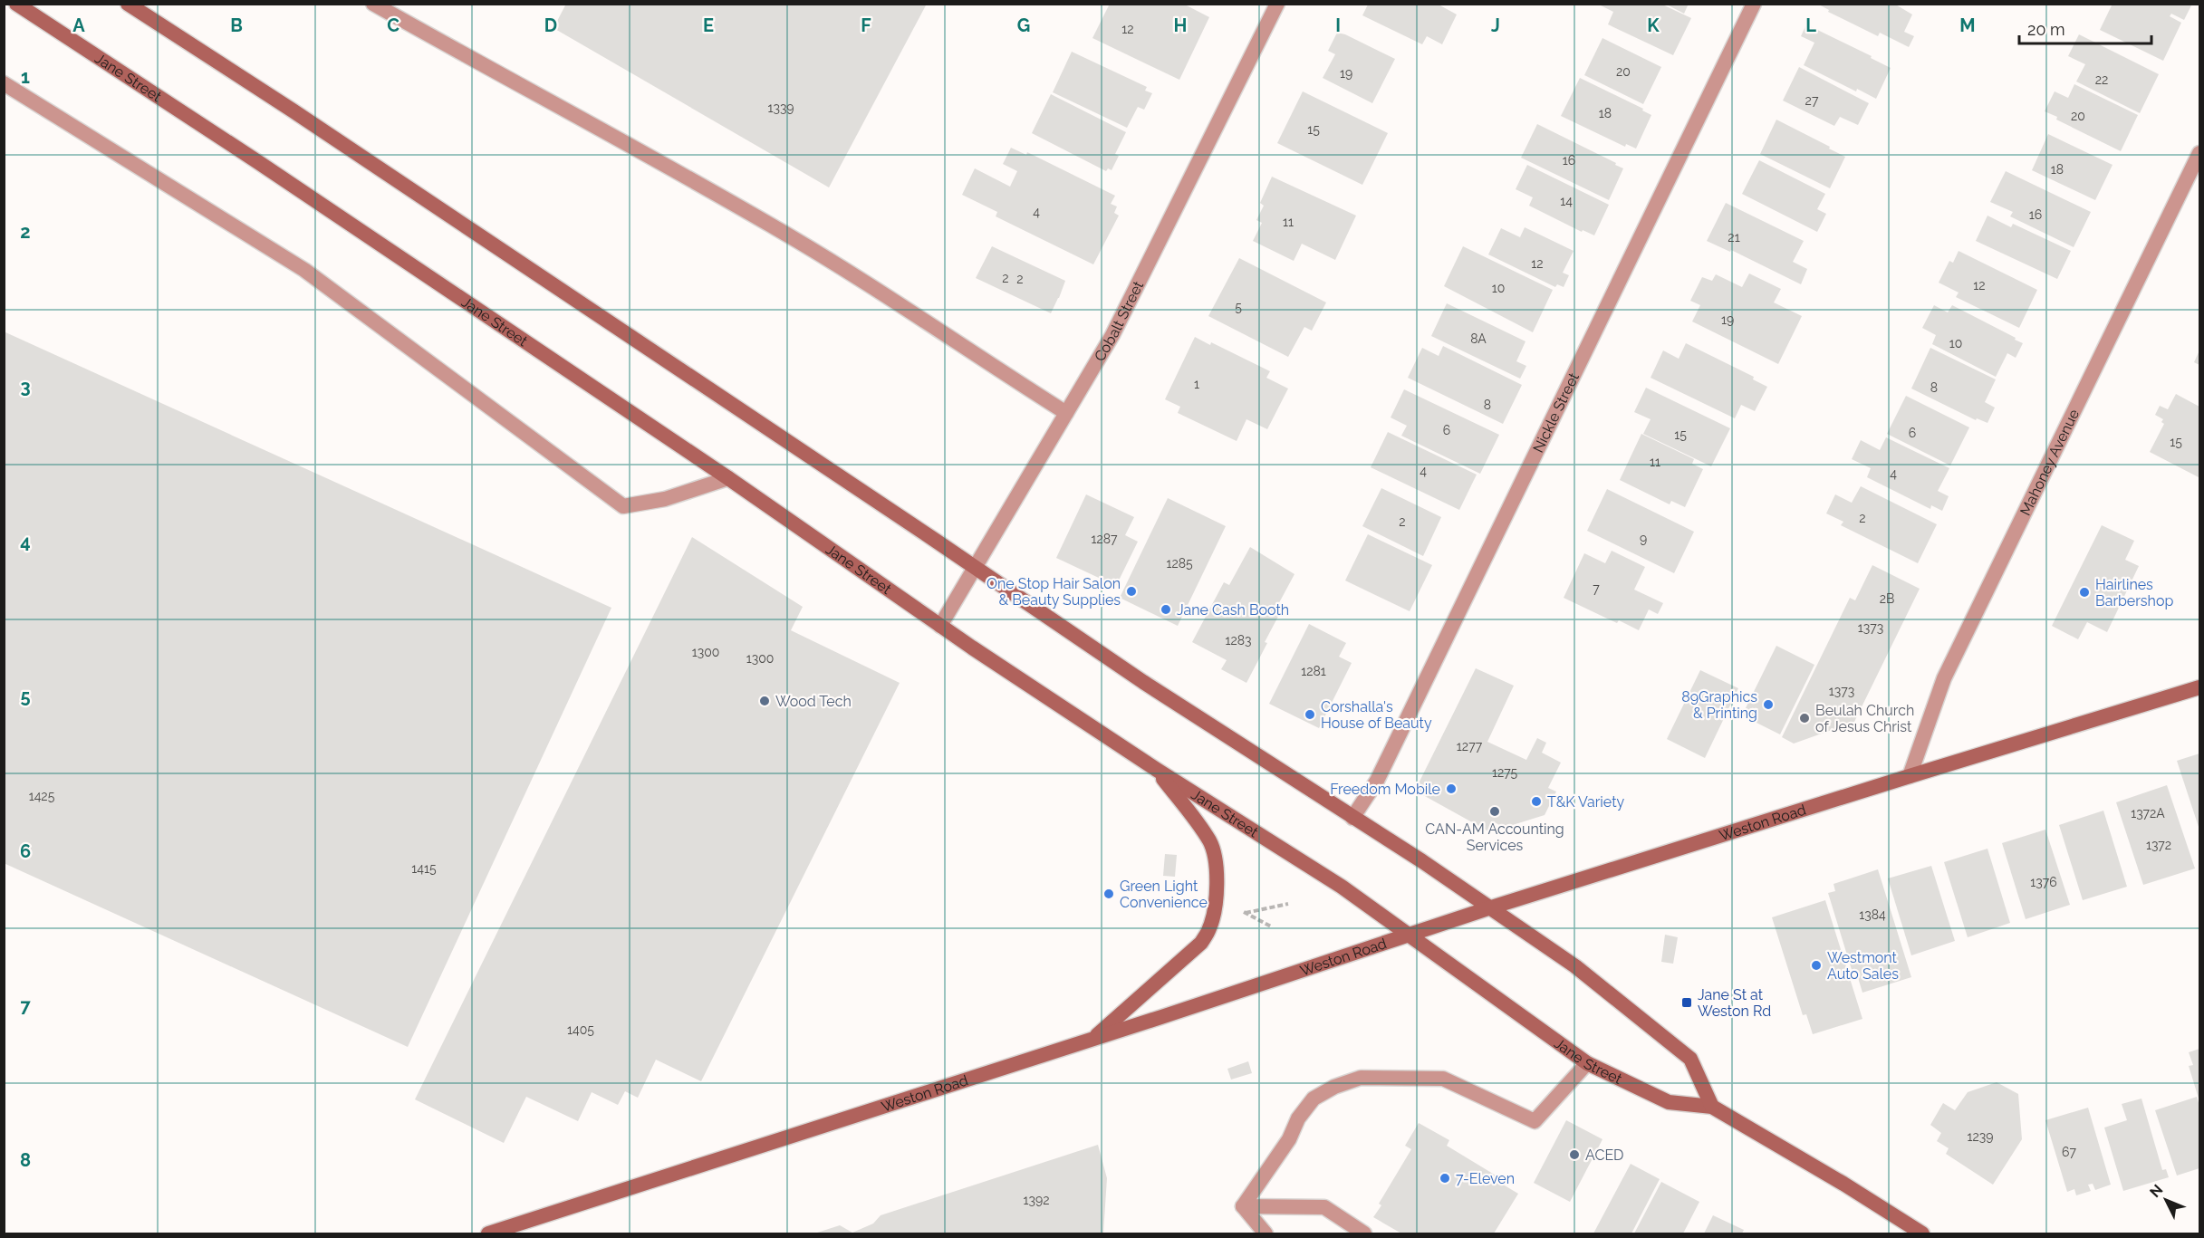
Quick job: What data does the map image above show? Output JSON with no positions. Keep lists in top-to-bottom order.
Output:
{
  "streets": {
    "main road": ["Jane Street", "Weston Road"],
    "street": ["Cobalt Street", "Nickle Street", "Mahoney Avenue"]
  },
  "crossings": [
    ["Jane Street", "Cobalt Street"],
    ["Jane Street", "Weston Road"],
    ["Mahoney Avenue", "Weston Road"]
  ],
  "places": {
    "other": [
      "One Stop Hair Salon & Beauty Supplies",
      "Hairlines Barbershop",
      "Jane Cash Booth",
      "Wood Tech",
      "89Graphics & Printing",
      "Corshalla's House of Beauty",
      "Beulah Church of Jesus Christ",
      "Freedom Mobile",
      "T&K Variety",
      "CAN-AM Accounting Services",
      "Green Light Convenience",
      "Westmont Auto Sales",
      "ACED",
      "7-Eleven"
    ],
    "transit": ["Jane St at Weston Rd"]
  },
  "house_numbers": [
    "12",
    "20",
    "19",
    "22",
    "27",
    "1339",
    "18",
    "20",
    "15",
    "16",
    "18",
    "14",
    "4",
    "16",
    "11",
    "21",
    "12",
    "2",
    "2",
    "12",
    "10",
    "5",
    "19",
    "8A",
    "10",
    "1",
    "8",
    "8",
    "6",
    "6",
    "15",
    "15",
    "11",
    "4",
    "4",
    "2",
    "2",
    "1287",
    "9",
    "1285",
    "7",
    "2B",
    "1373",
    "1283",
    "1300",
    "1300",
    "1281",
    "1373",
    "1277",
    "1275",
    "1425",
    "1372A",
    "1372",
    "1415",
    "1376",
    "1384",
    "1405",
    "1239",
    "67",
    "1392"
  ],
  "scale_bar": "20 m",
  "north": "top left",
  "grid": {
    "columns": [
      "A",
      "B",
      "C",
      "D",
      "E",
      "F",
      "G",
      "H",
      "I",
      "J",
      "K",
      "L",
      "M"
    ],
    "rows": [
      "1",
      "2",
      "3",
      "4",
      "5",
      "6",
      "7",
      "8"
    ]
  }
}
